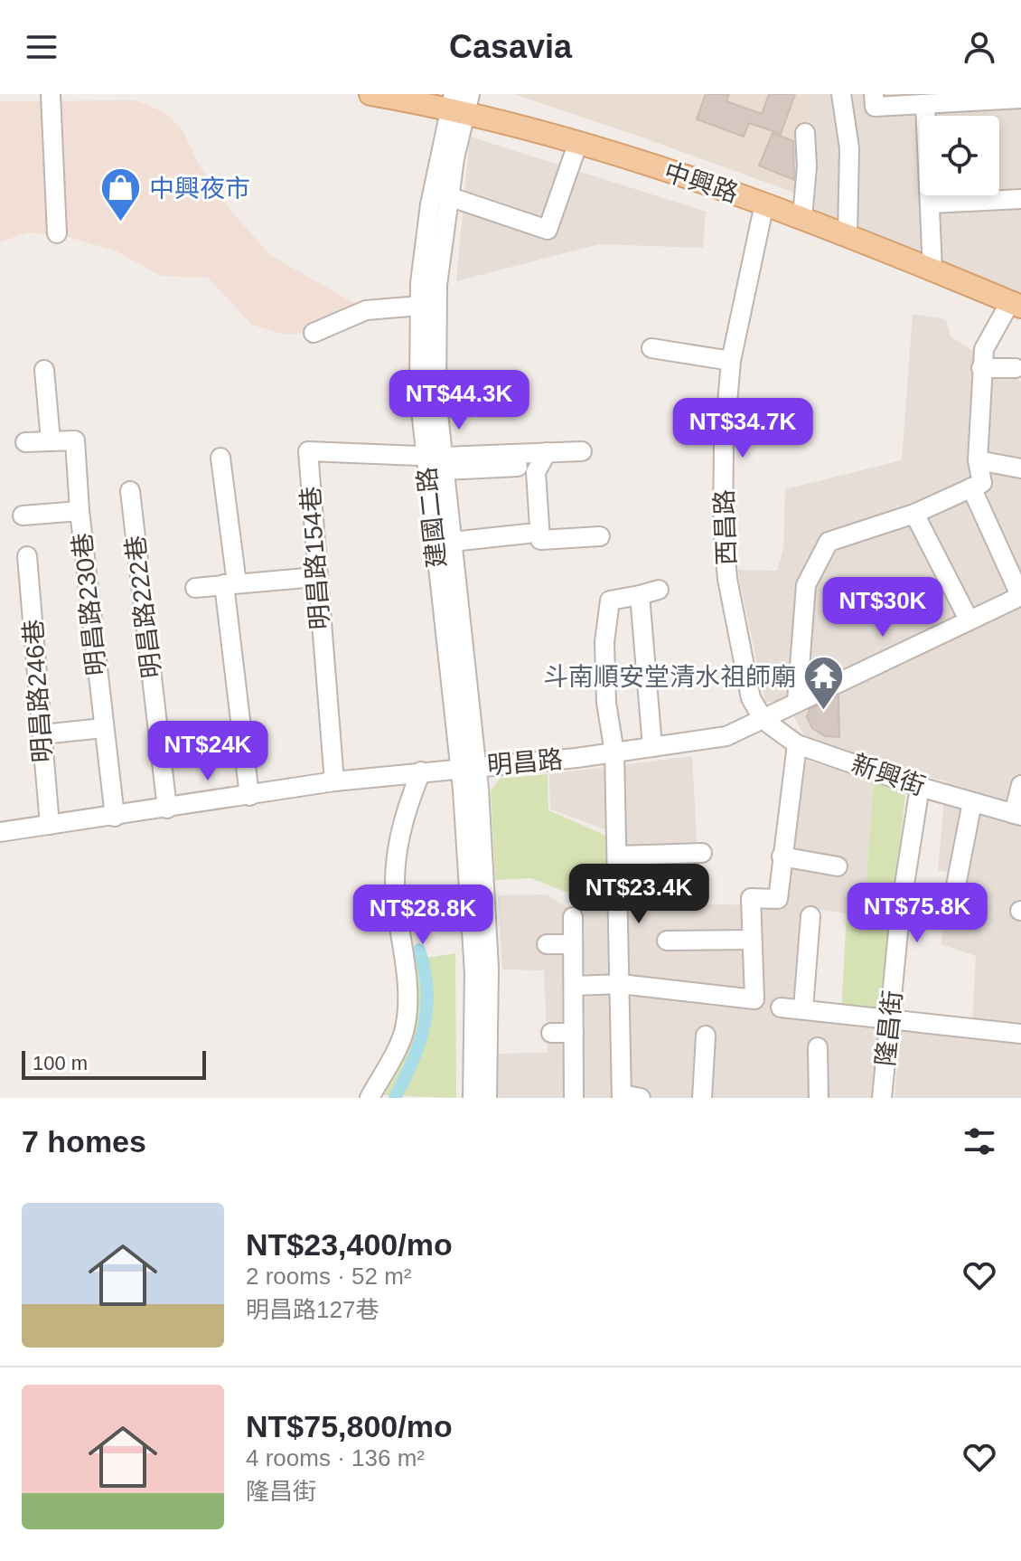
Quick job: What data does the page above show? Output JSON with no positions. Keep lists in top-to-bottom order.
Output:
{
  "streets": {
    "main road": ["中興路"],
    "street": [
      "建國二路",
      "西昌路",
      "明昌路154巷",
      "明昌路230巷",
      "明昌路222巷",
      "明昌路246巷",
      "明昌路",
      "新興街",
      "隆昌街"
    ]
  },
  "crossings": [
    ["中興路", "建國二路"],
    ["中興路", "西昌路"],
    ["建國二路", "明昌路154巷"],
    ["建國二路", "明昌路"],
    ["西昌路", "明昌路"],
    ["西昌路", "新興街"],
    ["明昌路154巷", "明昌路"],
    ["明昌路230巷", "明昌路"],
    ["明昌路222巷", "明昌路"],
    ["明昌路246巷", "明昌路"],
    ["明昌路", "新興街"],
    ["新興街", "隆昌街"]
  ],
  "places": {
    "shop": ["中興夜市"],
    "temple": ["斗南順安堂清水祖師廟"]
  },
  "scale_bar": "100 m",
  "page": {
    "header": "Casavia",
    "price": [
      "NT$44.3K",
      "NT$34.7K",
      "NT$30K",
      "NT$24K",
      "NT$23.4K",
      "NT$75.8K",
      "NT$28.8K"
    ],
    "scale": "100 m",
    "heading": "7 homes",
    "list": [
      {
        "name": "NT$23,400/mo",
        "note": "2 rooms · 52 m² · 明昌路127巷"
      },
      {
        "name": "NT$75,800/mo",
        "note": "4 rooms · 136 m² · 隆昌街"
      }
    ]
  }
}
